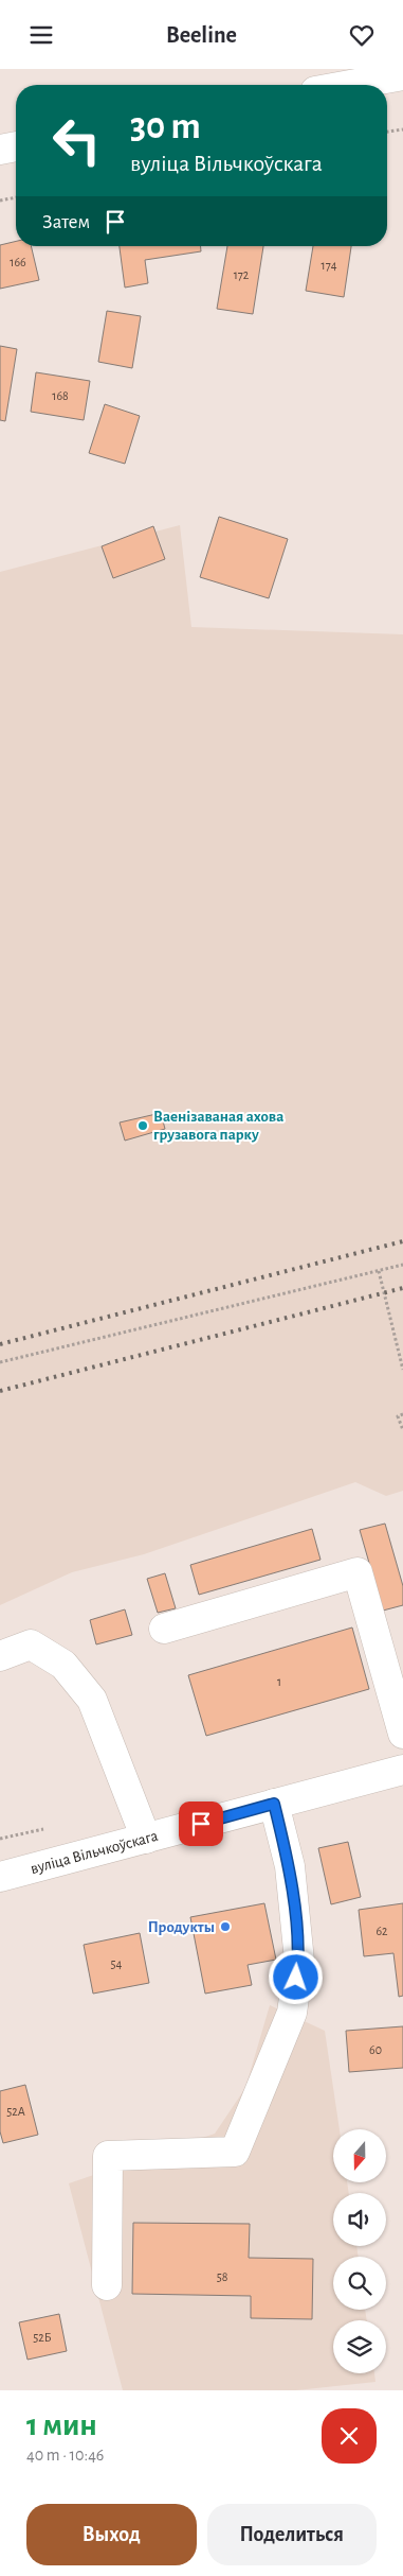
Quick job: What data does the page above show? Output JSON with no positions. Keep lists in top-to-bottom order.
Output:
{
  "streets": {
    "main road": ["вуліца Вільчкоўскага"]
  },
  "places": ["Ваенізаваная ахова грузавога парку", "Продукты"],
  "house_numbers": [
    "166",
    "174",
    "172",
    "168",
    "1",
    "62",
    "54",
    "60",
    "52А",
    "58",
    "52Б"
  ],
  "north": "bottom",
  "page": {
    "header": "Beeline",
    "turn": ["30 m", "вуліца Вільчкоўскага"],
    "then": "Затем",
    "heading": ["1 мин", "40 m · 10:46"],
    "buttons": ["Выход", "Поделиться"]
  }
}
